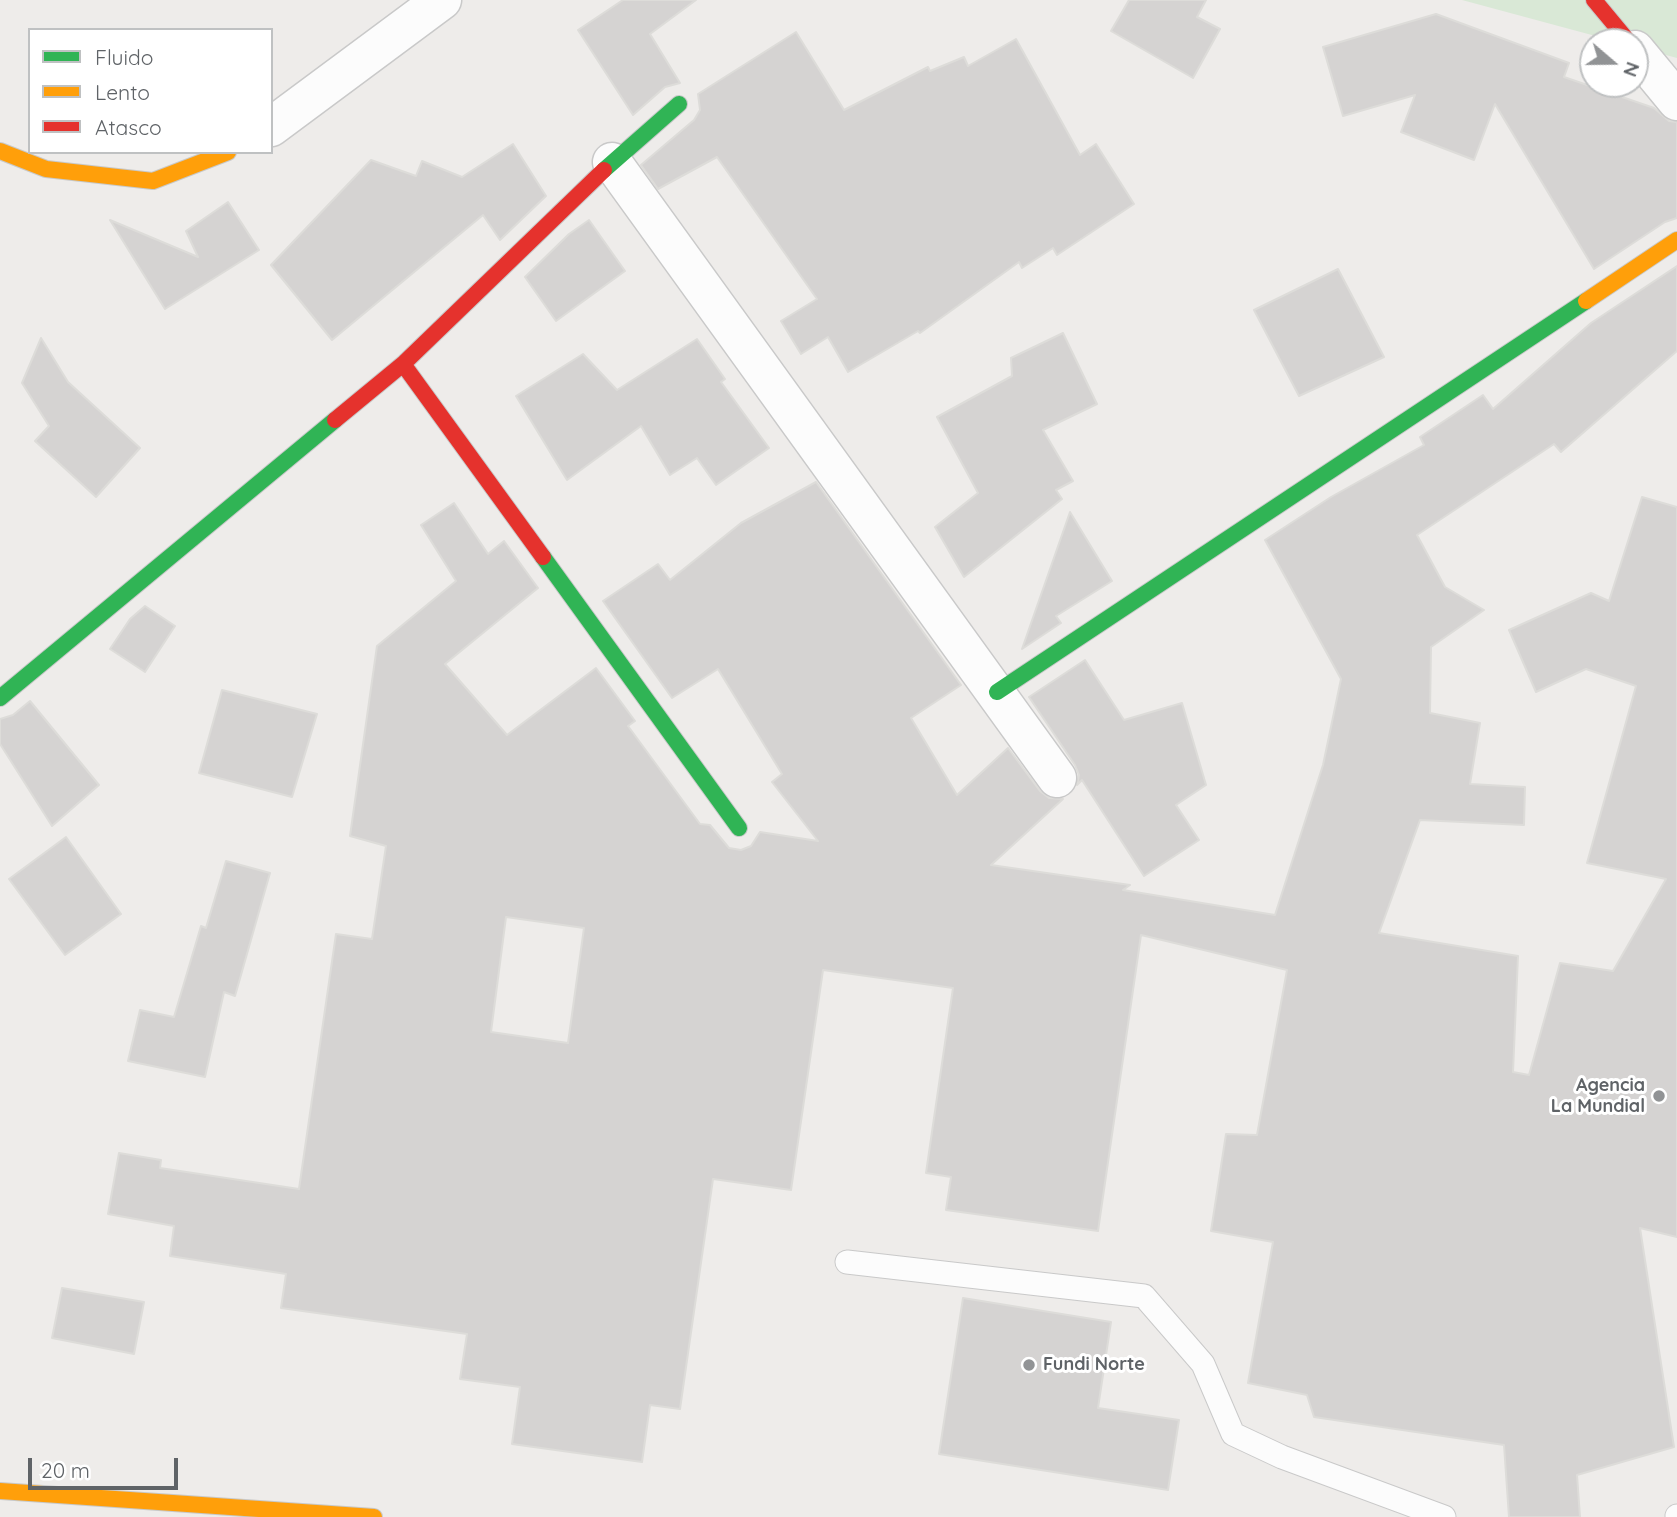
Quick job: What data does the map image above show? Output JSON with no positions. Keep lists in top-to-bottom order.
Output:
{
  "places": ["Agencia La Mundial", "Fundi Norte"],
  "legend": ["Fluido", "Lento", "Atasco"],
  "scale_bar": "20 m",
  "north": "right"
}
